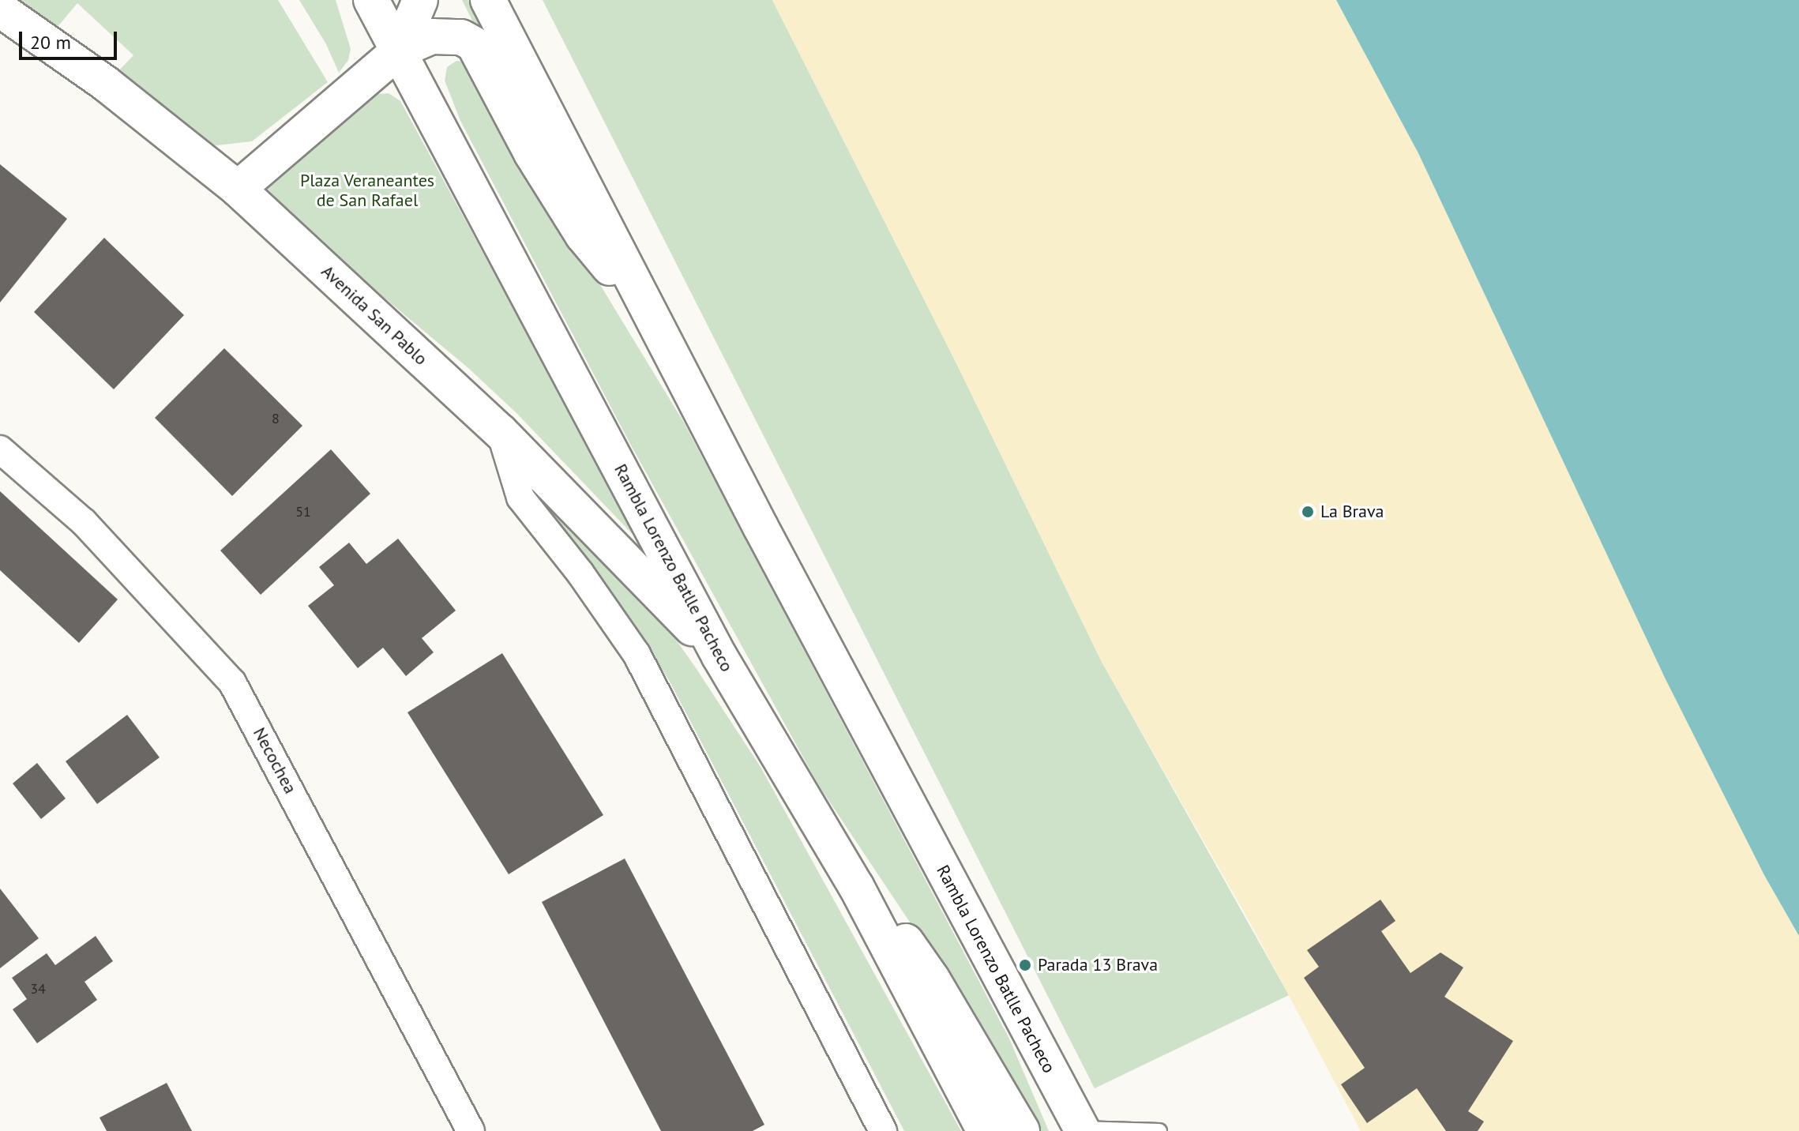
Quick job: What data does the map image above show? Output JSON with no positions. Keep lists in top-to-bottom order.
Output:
{
  "streets": {
    "main road": ["Avenida San Pablo", "Rambla Lorenzo Batlle Pacheco"],
    "street": ["Necochea"]
  },
  "crossings": [
    ["Avenida San Pablo", "Rambla Lorenzo Batlle Pacheco"]
  ],
  "parks": ["Plaza Veraneantes de San Rafael"],
  "places": ["La Brava", "Parada 13 Brava"],
  "house_numbers": ["8", "51", "34"],
  "scale_bar": "20 m"
}
